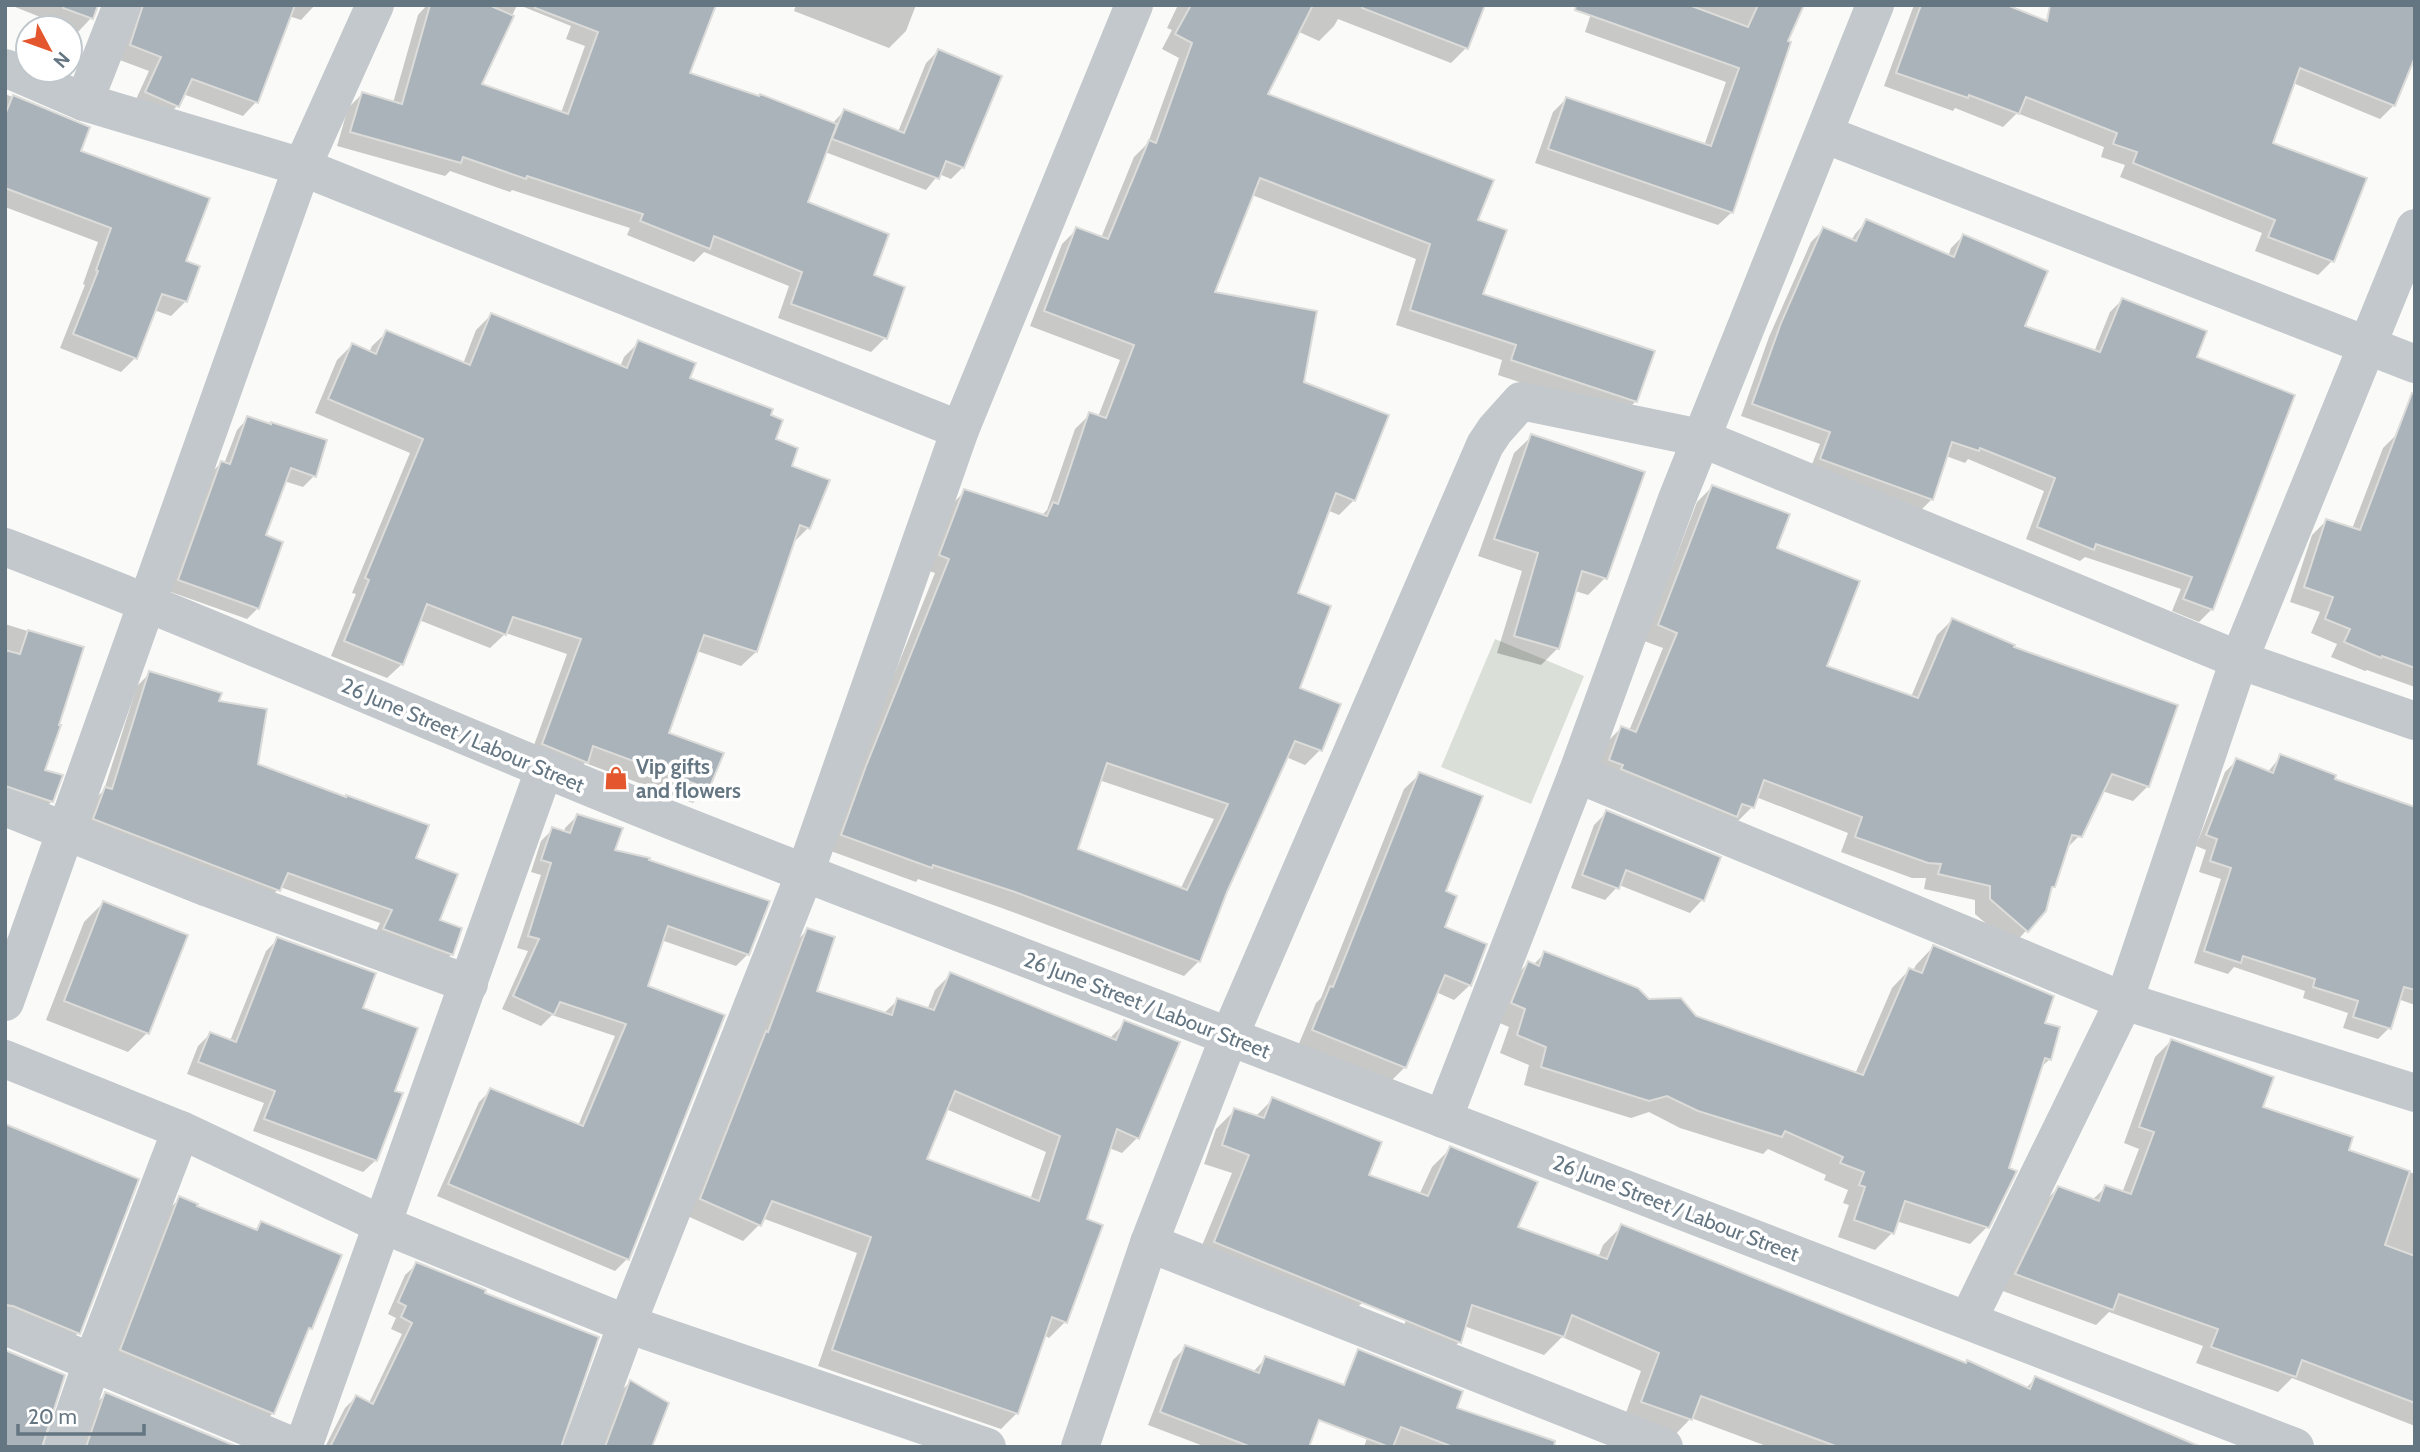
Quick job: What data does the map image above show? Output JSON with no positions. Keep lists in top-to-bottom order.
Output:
{
  "streets": {
    "street": ["26 June Street / Labour Street"]
  },
  "places": {
    "shop": ["Vip gifts and flowers"]
  },
  "scale_bar": "20 m",
  "north": "bottom right"
}
